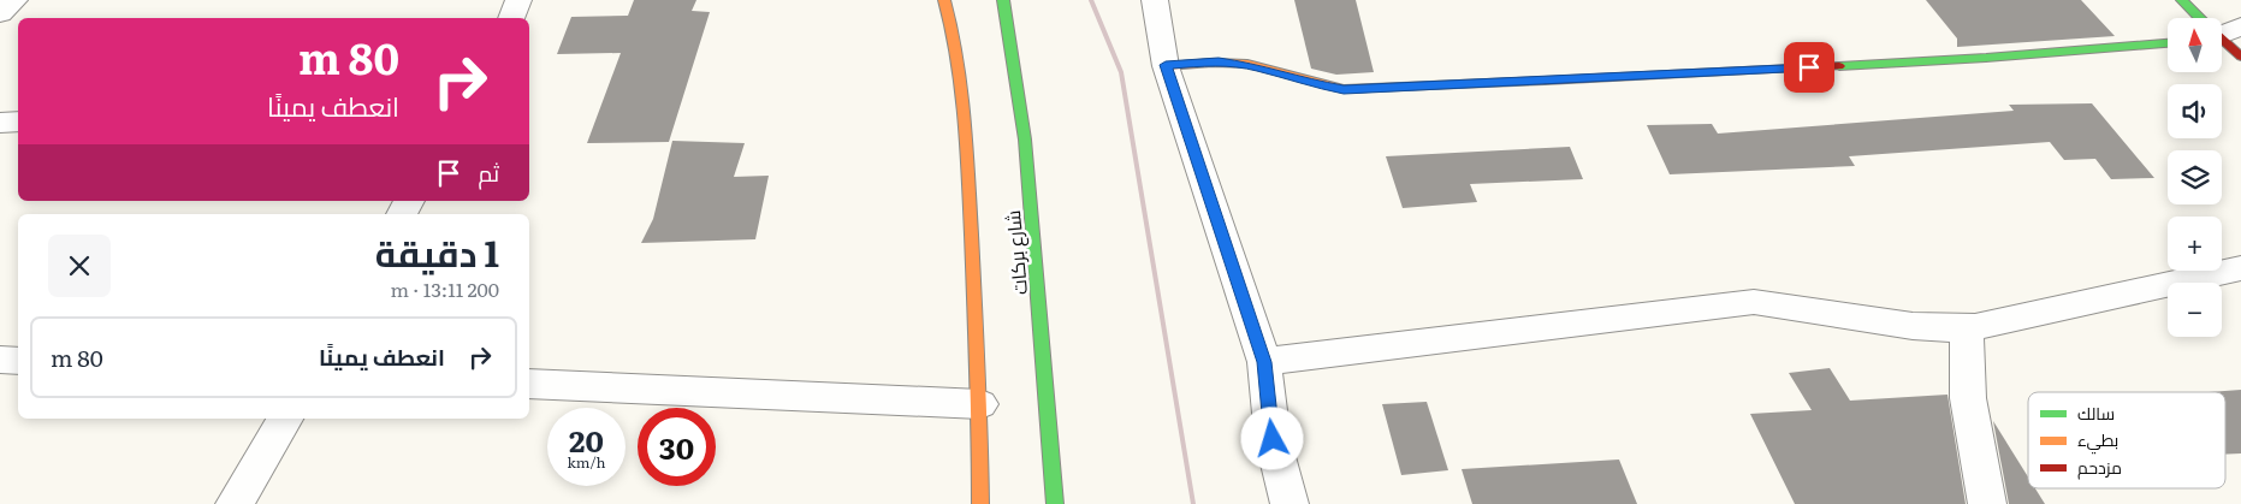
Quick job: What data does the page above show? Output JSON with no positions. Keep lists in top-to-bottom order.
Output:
{
  "streets": {
    "main road": ["شارع بركات"]
  },
  "legend": ["سالك", "بطيء", "مزدحم"],
  "north": "top",
  "page": {
    "map_buttons": ["+", "−"],
    "turn": ["80 m", "انعطف يمينًا"],
    "then": "ثم",
    "heading": ["1 دقيقة", "200 m · 13:11"],
    "list": [
      {
        "name": "انعطف يمينًا",
        "value": "80 m"
      }
    ],
    "speed": "20 km/h",
    "limit": "30"
  }
}
